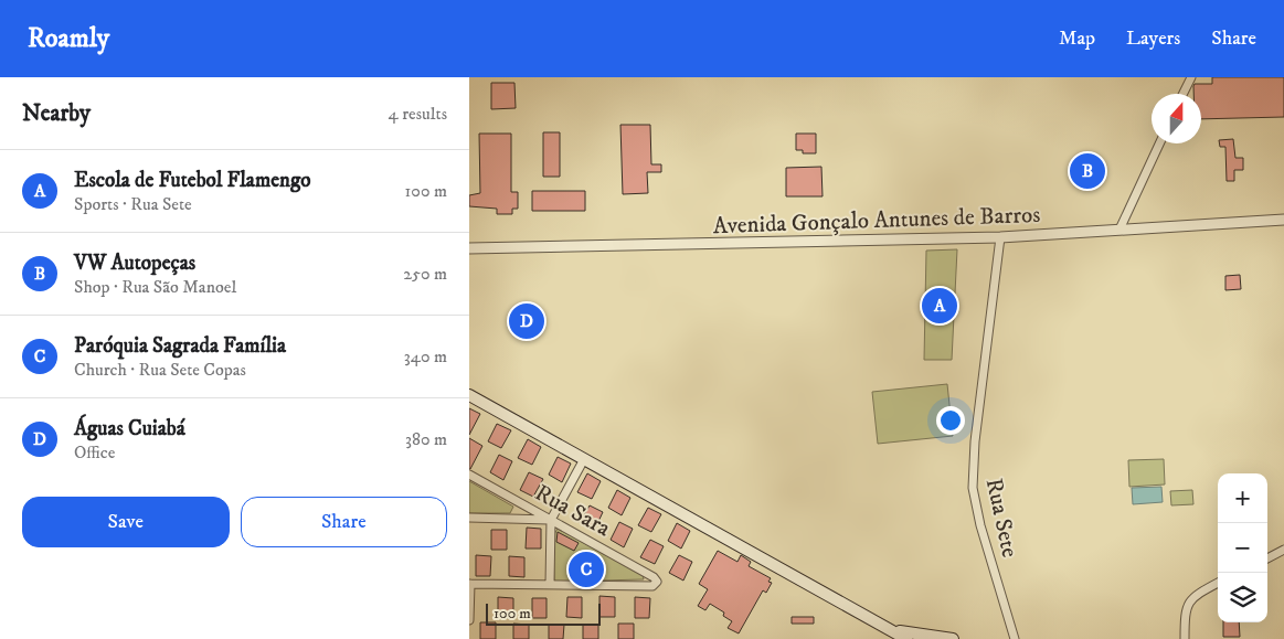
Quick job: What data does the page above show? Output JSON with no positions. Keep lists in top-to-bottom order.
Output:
{
  "streets": {
    "street": ["Avenida Gonçalo Antunes de Barros", "Rua Sara", "Rua Sete"]
  },
  "crossings": [
    ["Avenida Gonçalo Antunes de Barros", "Rua Sete"]
  ],
  "scale_bar": "100 m",
  "north": "top",
  "page": {
    "header": "Roamly",
    "nav": ["Map", "Layers", "Share"],
    "heading": ["Nearby", "4 results"],
    "list": [
      {
        "mark": "A",
        "name": "Escola de Futebol Flamengo",
        "note": "Sports · Rua Sete",
        "value": "100 m"
      },
      {
        "mark": "B",
        "name": "VW Autopeças",
        "note": "Shop · Rua São Manoel",
        "value": "250 m"
      },
      {
        "mark": "C",
        "name": "Paróquia Sagrada Família",
        "note": "Church · Rua Sete Copas",
        "value": "340 m"
      },
      {
        "mark": "D",
        "name": "Águas Cuiabá",
        "note": "Office",
        "value": "380 m"
      }
    ],
    "pins": [
      "B",
      "A",
      "D",
      "C"
    ],
    "map_buttons": ["+", "−"],
    "buttons": ["Save", "Share"],
    "scale": "100 m"
  }
}
